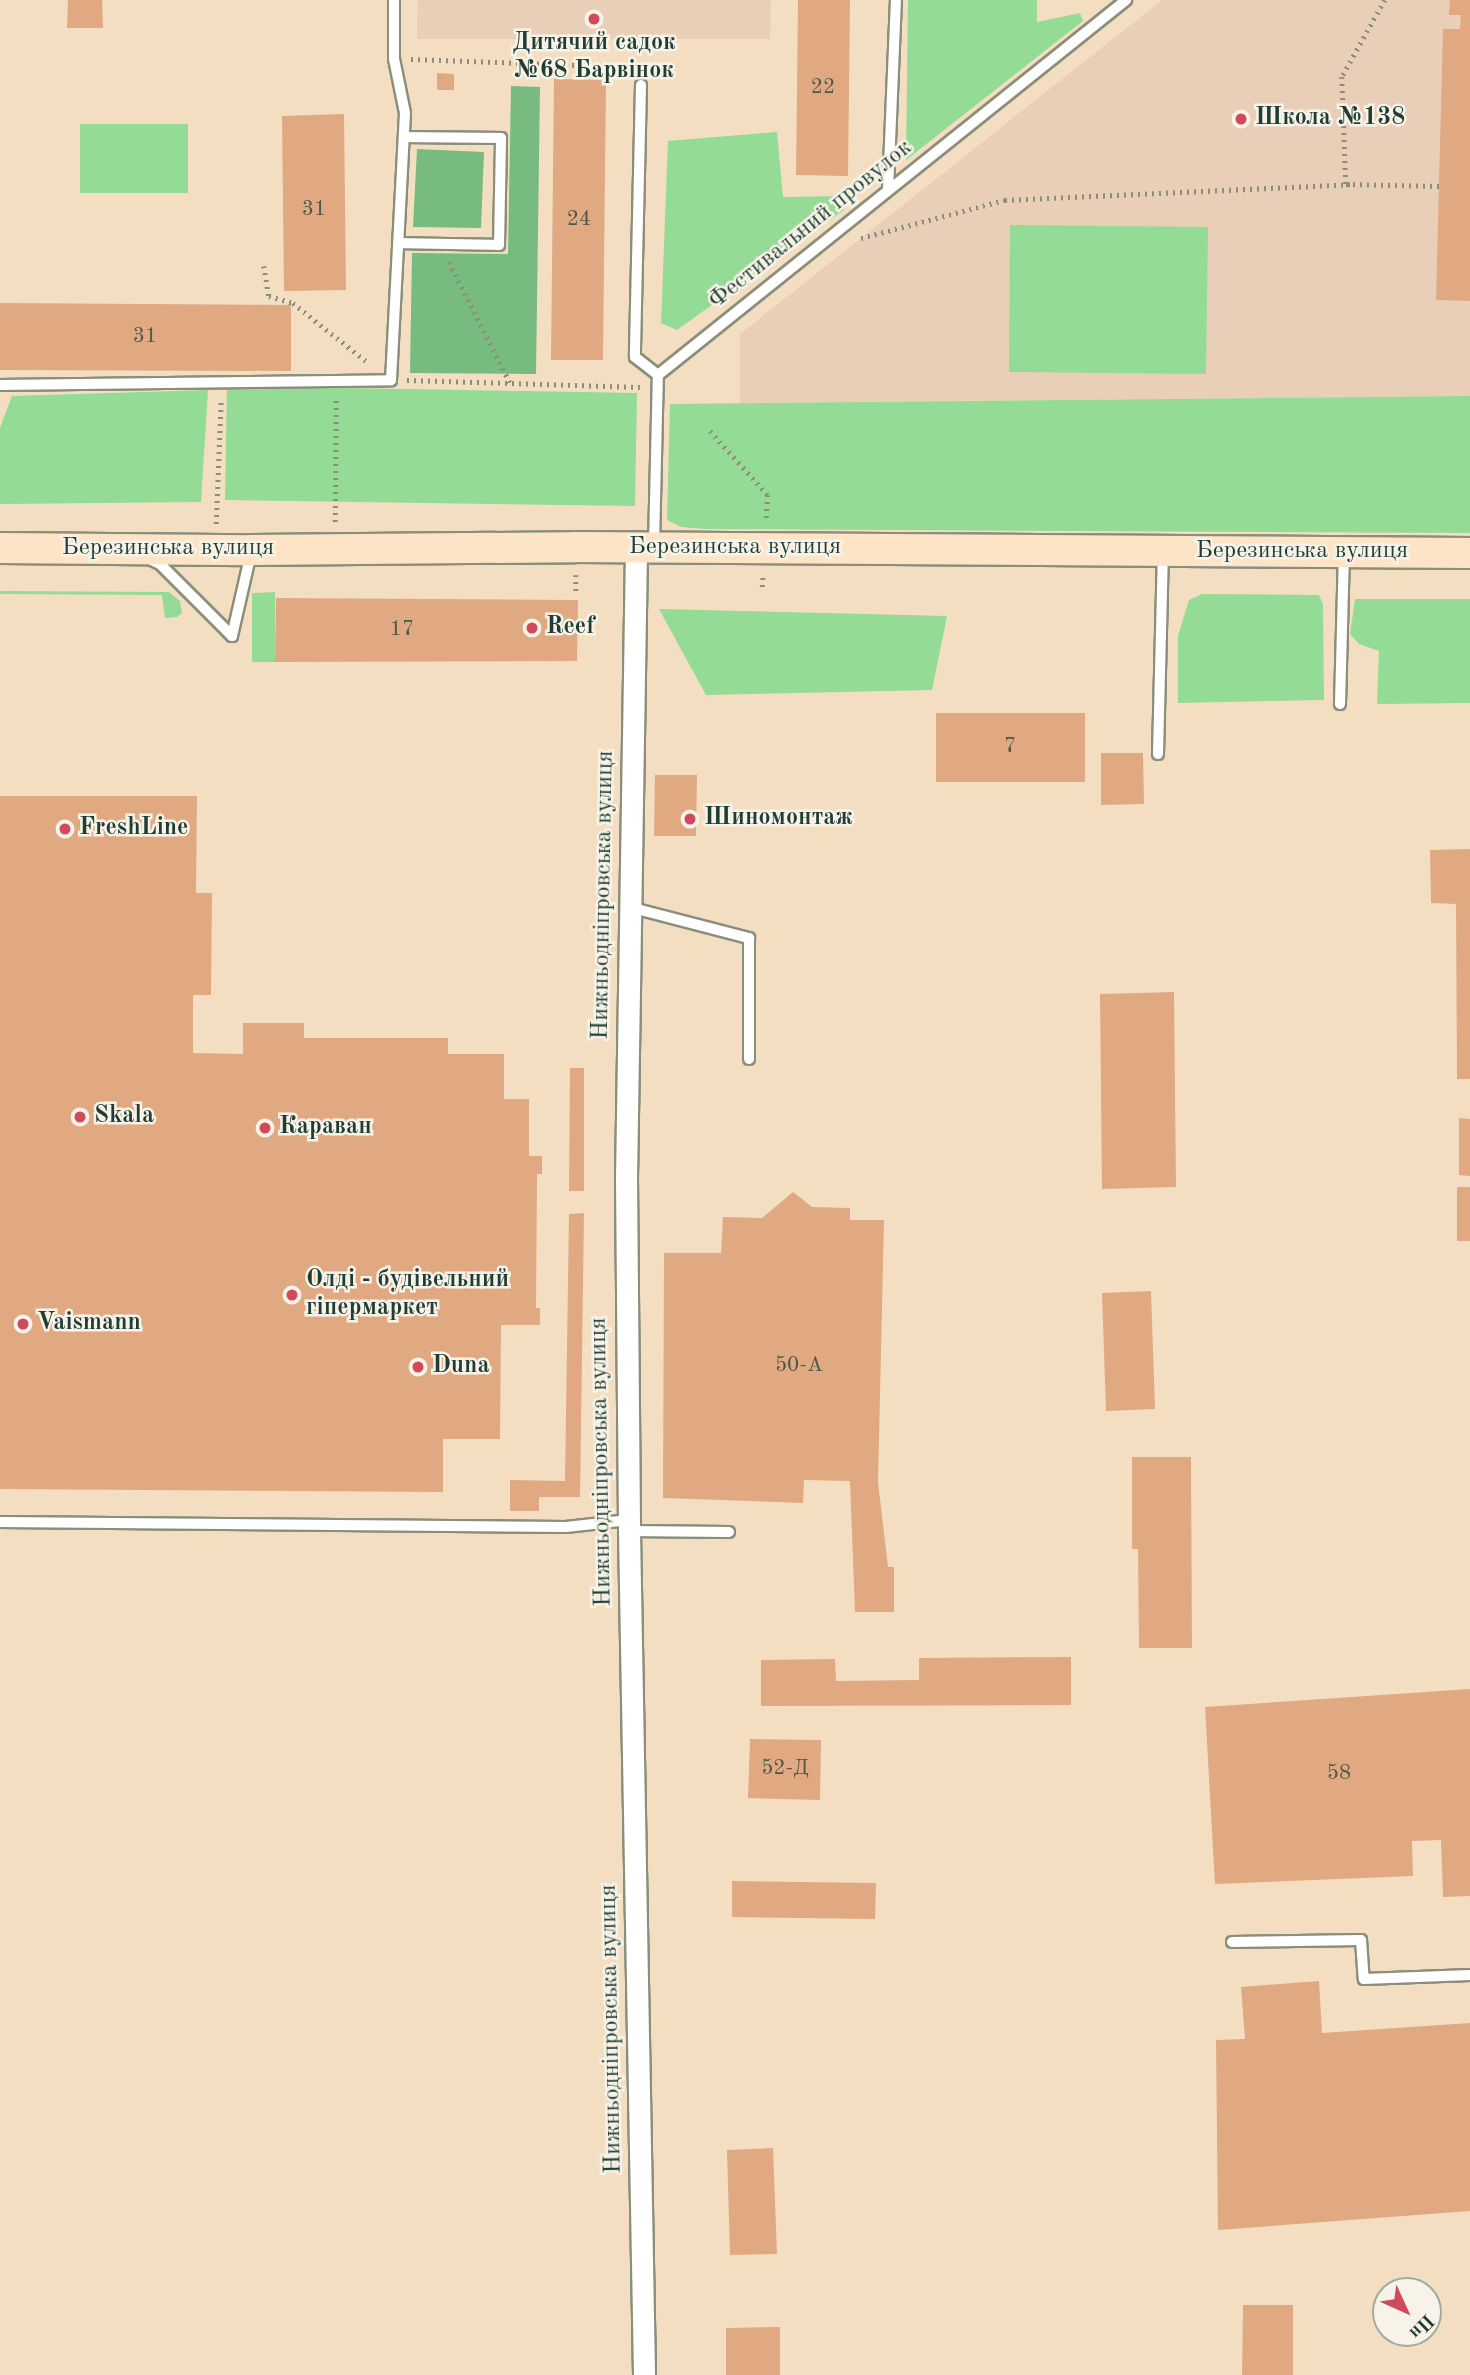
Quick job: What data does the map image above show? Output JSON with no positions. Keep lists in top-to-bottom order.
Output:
{
  "streets": {
    "street": ["Березинська вулиця", "Нижньодніпровська вулиця"],
    "lane": ["Фестивальний провулок"]
  },
  "crossings": [
    ["Березинська вулиця", "Нижньодніпровська вулиця"]
  ],
  "places": [
    "Дитячий садок №68 Барвінок",
    "Школа №138",
    "Reef",
    "Шиномонтаж",
    "FreshLine",
    "Skala",
    "Караван",
    "Олді - будівельний гіпермаркет",
    "Vaismann",
    "Duna"
  ],
  "house_numbers": [
    "22",
    "31",
    "24",
    "31",
    "17",
    "7",
    "50-А",
    "52-Д",
    "58"
  ],
  "north": "bottom right"
}
